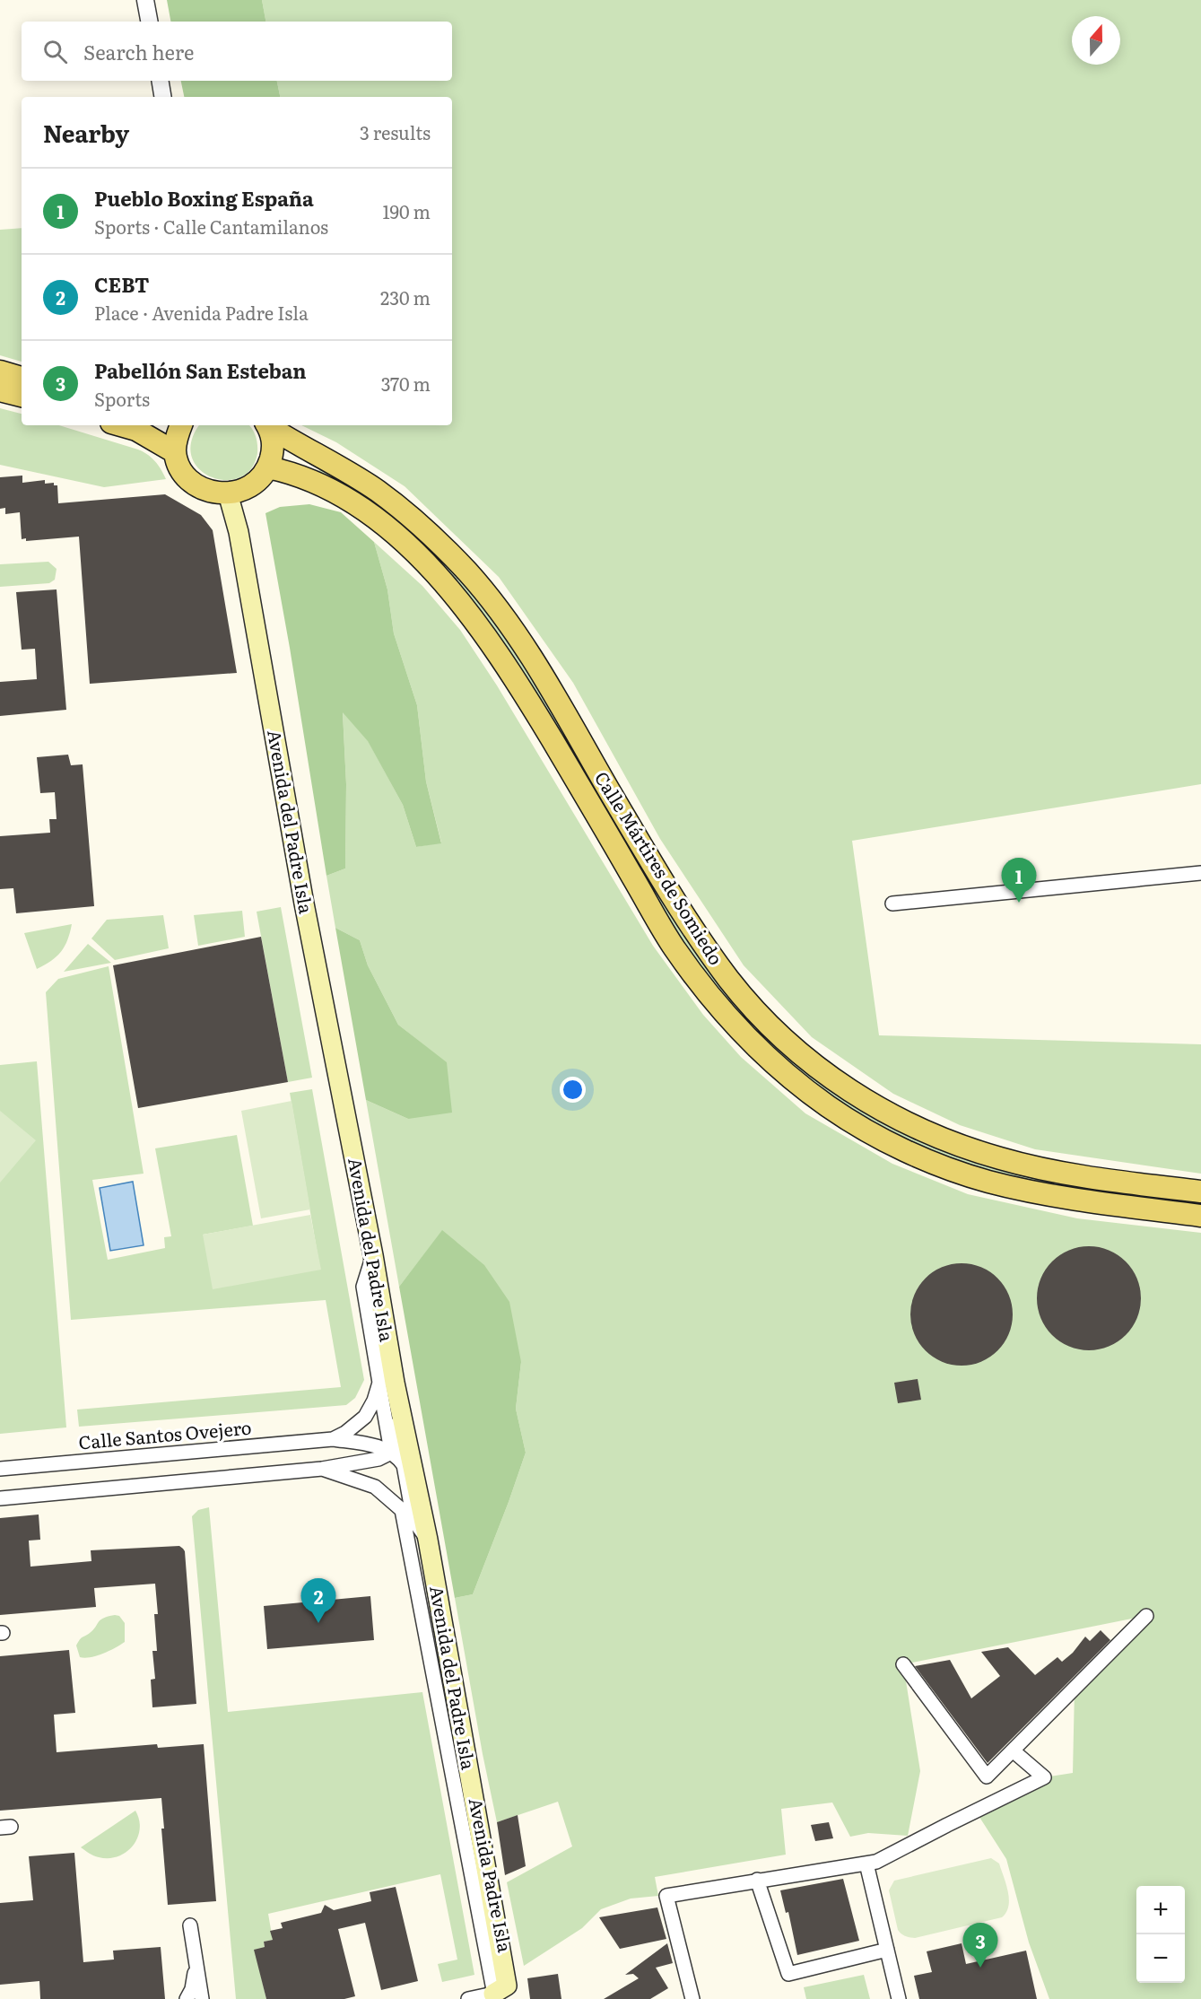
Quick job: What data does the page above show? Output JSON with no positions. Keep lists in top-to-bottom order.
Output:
{
  "streets": {
    "main road": ["Avenida del Padre Isla", "Calle Mártires de Somiedo"],
    "street": ["Calle Santos Ovejero", "Avenida Padre Isla"]
  },
  "crossings": [
    ["Avenida del Padre Isla", "Calle Santos Ovejero"],
    ["Avenida del Padre Isla", "Avenida Padre Isla"],
    ["Calle Santos Ovejero", "Avenida Padre Isla"]
  ],
  "north": "top",
  "page": {
    "search": "Search here",
    "heading": ["Nearby", "3 results"],
    "list": [
      {
        "mark": "1",
        "name": "Pueblo Boxing España",
        "note": "Sports · Calle Cantamilanos",
        "value": "190 m"
      },
      {
        "mark": "2",
        "name": "CEBT",
        "note": "Place · Avenida Padre Isla",
        "value": "230 m"
      },
      {
        "mark": "3",
        "name": "Pabellón San Esteban",
        "note": "Sports",
        "value": "370 m"
      }
    ],
    "pins": ["1", "2", "3"],
    "map_buttons": ["+", "−"]
  }
}
